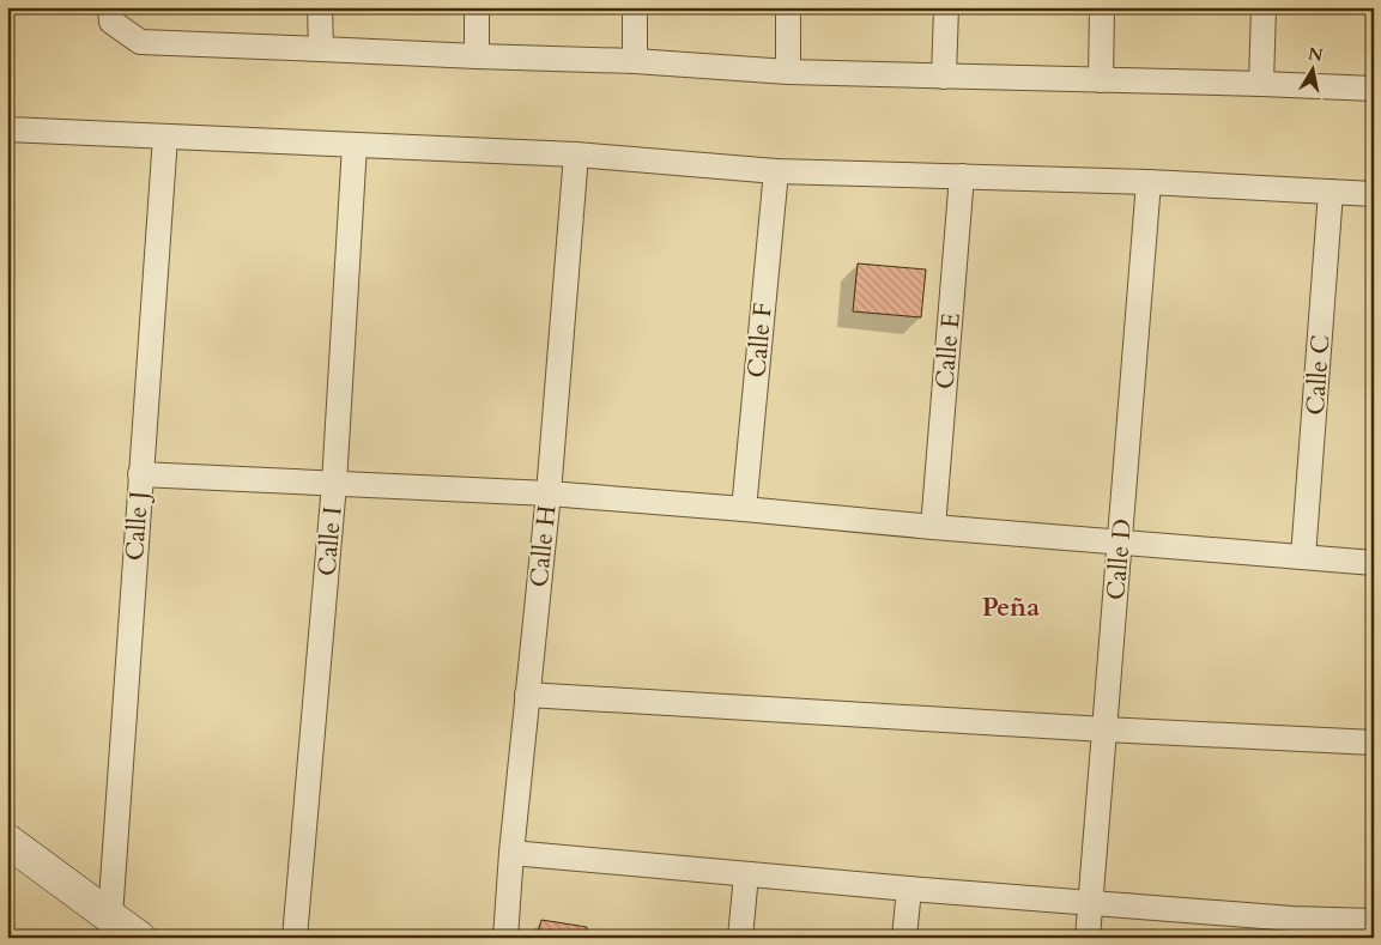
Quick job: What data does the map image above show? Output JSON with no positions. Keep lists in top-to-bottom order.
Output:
{
  "streets": {
    "street": [
      "Calle F",
      "Calle E",
      "Calle C",
      "Calle J",
      "Calle I",
      "Calle H",
      "Calle D"
    ]
  },
  "districts": ["Peña"],
  "north": "top"
}
